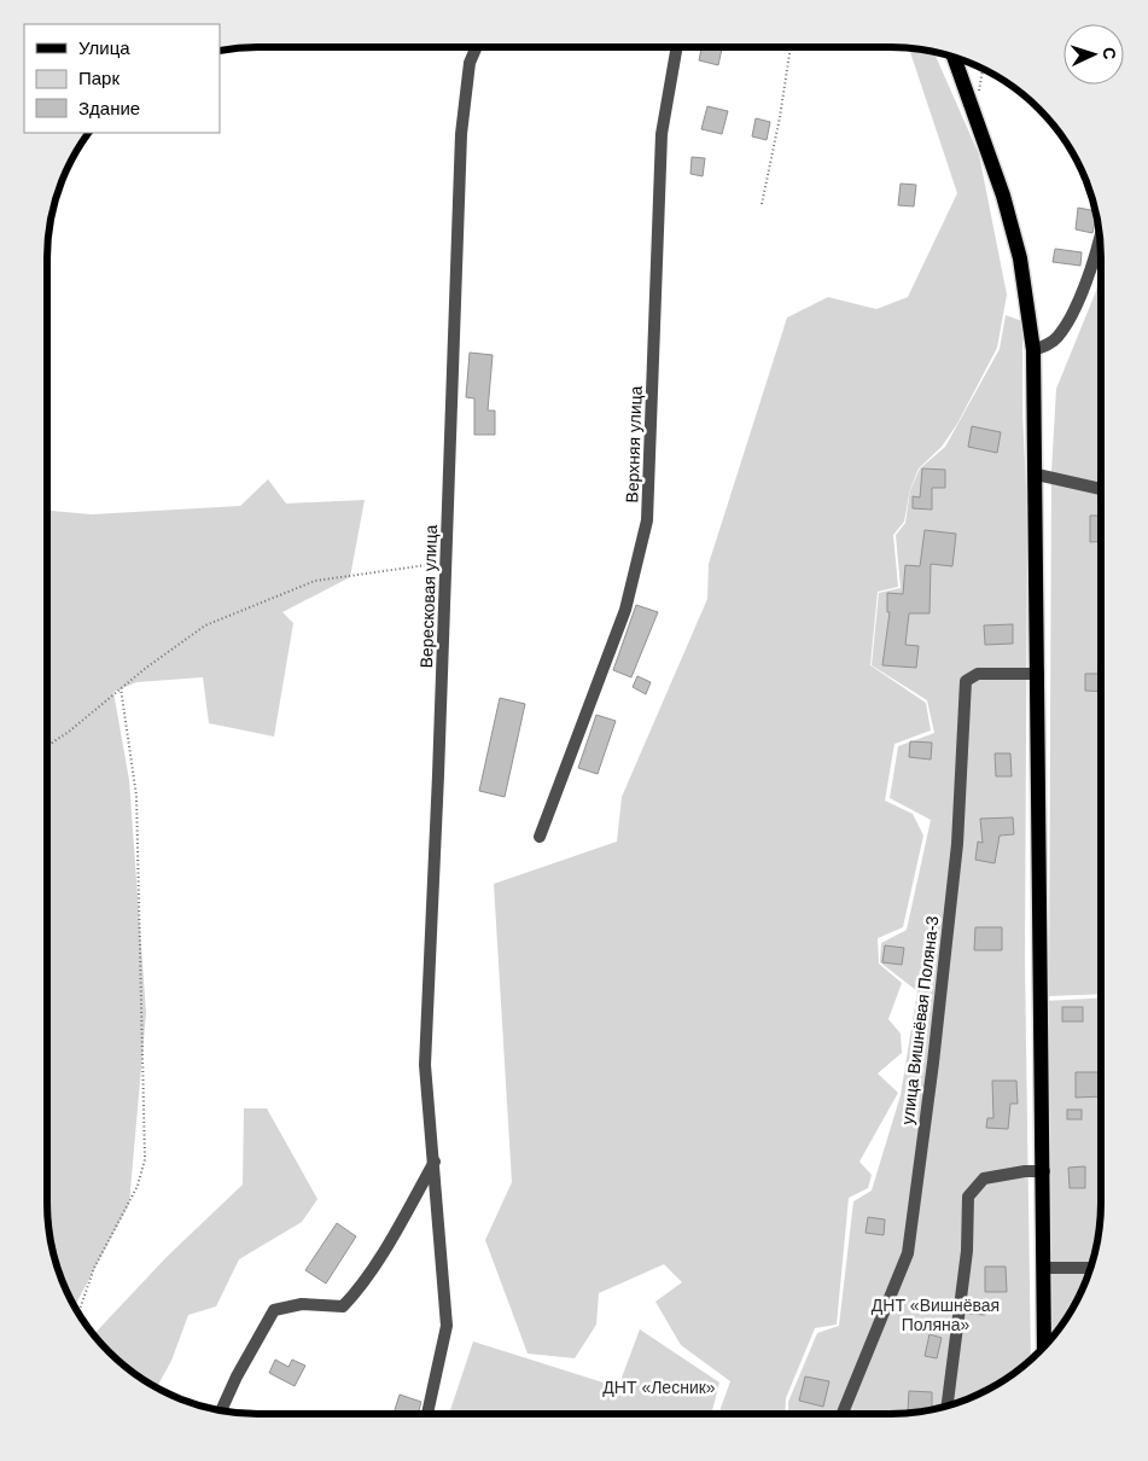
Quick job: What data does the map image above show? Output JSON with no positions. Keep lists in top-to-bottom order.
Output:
{
  "streets": {
    "street": ["Верхняя улица", "Вересковая улица", "улица Вишнёвая Поляна-3"]
  },
  "parks": ["ДНТ «Вишнёвая Поляна»", "ДНТ «Лесник»"],
  "legend": ["Улица", "Парк", "Здание"],
  "north": "right"
}
